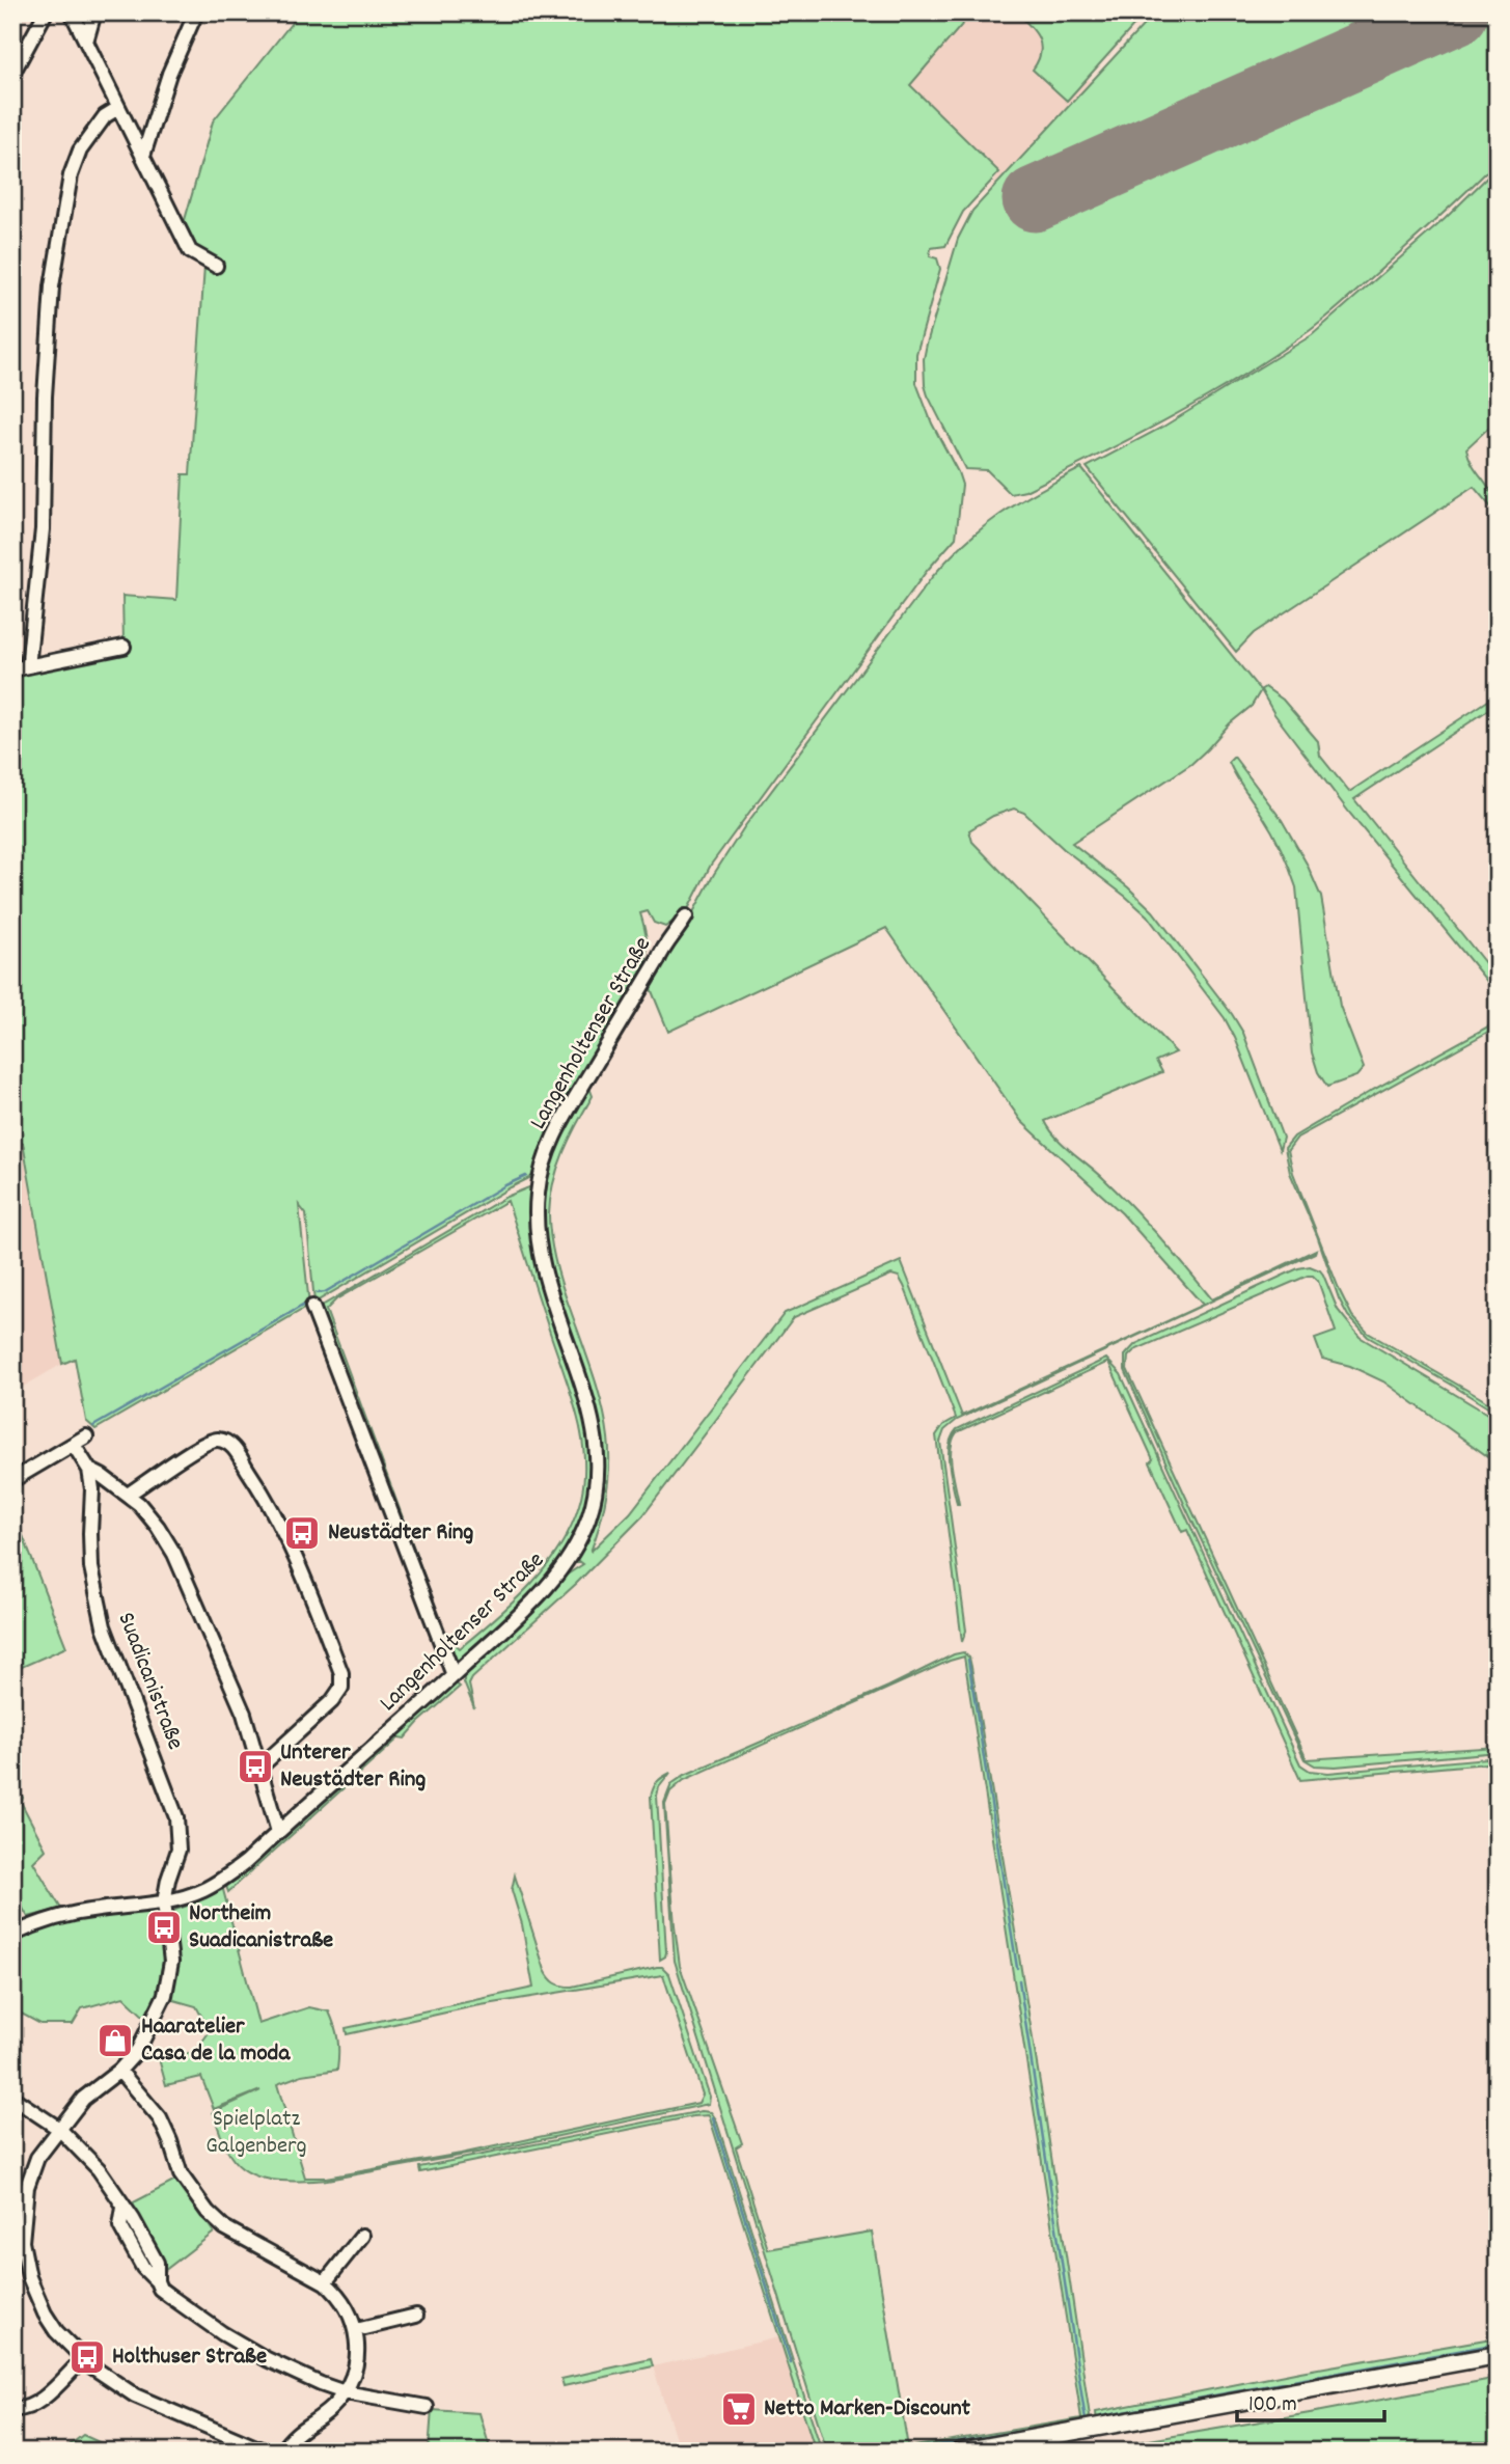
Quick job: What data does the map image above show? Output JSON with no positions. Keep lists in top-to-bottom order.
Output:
{
  "streets": {
    "street": ["Langenholtenser Straße", "Suadicanistraße"]
  },
  "crossings": [
    ["Langenholtenser Straße", "Suadicanistraße"]
  ],
  "parks": ["Spielplatz Galgenberg"],
  "places": {
    "bus stop": [
      "Neustädter Ring",
      "Unterer Neustädter Ring",
      "Northeim Suadicanistraße",
      "Holthuser Straße"
    ],
    "shop": ["Haaratelier Casa de la moda"],
    "supermarket": ["Netto Marken-Discount"]
  },
  "scale_bar": "100 m"
}
